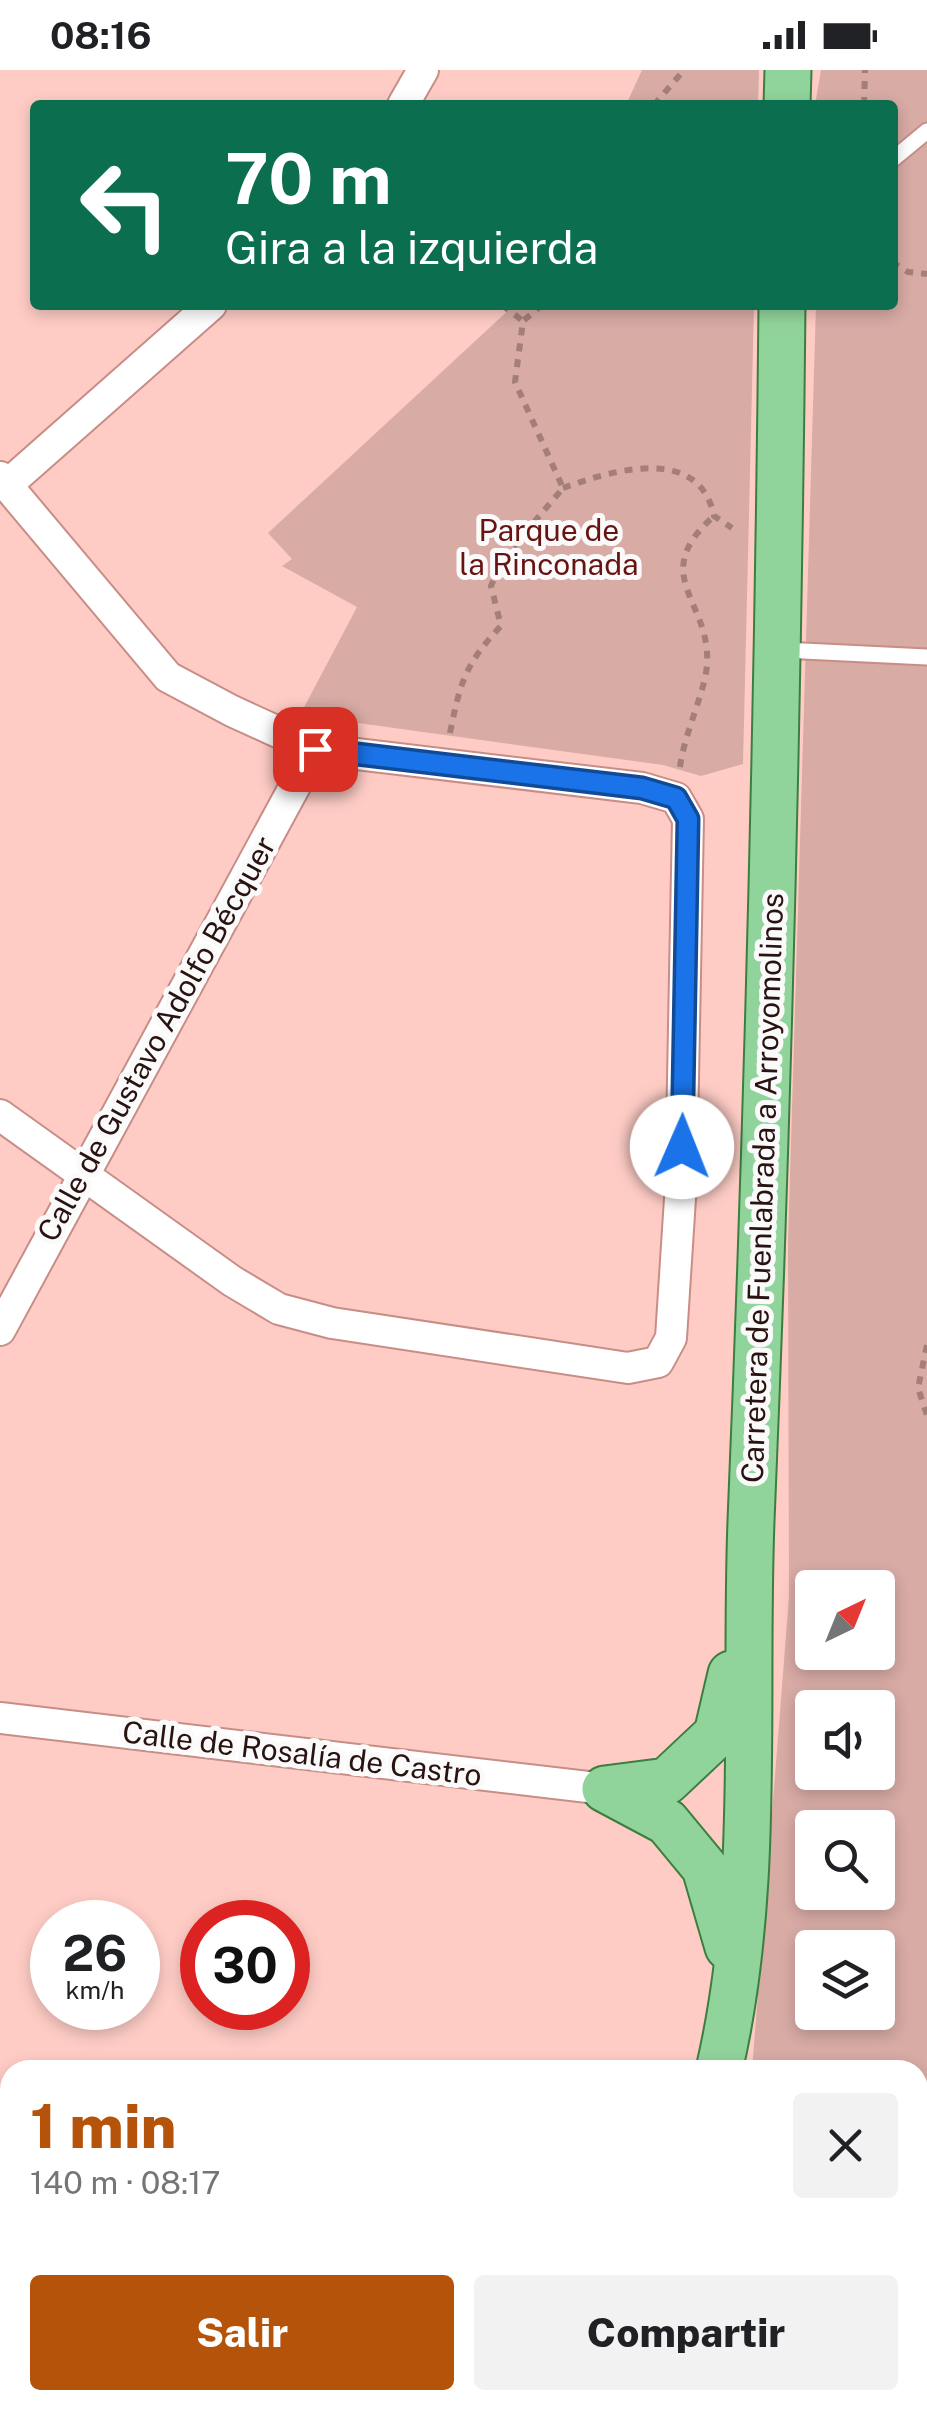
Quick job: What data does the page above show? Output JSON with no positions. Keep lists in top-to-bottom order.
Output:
{
  "streets": {
    "main road": ["Carretera de Fuenlabrada a Arroyomolinos"],
    "street": ["Calle de Gustavo Adolfo Bécquer", "Calle de Rosalía de Castro"]
  },
  "parks": ["Parque de la Rinconada"],
  "north": "top right",
  "page": {
    "status": "08:16",
    "turn": ["70 m", "Gira a la izquierda"],
    "speed": "26 km/h",
    "limit": "30",
    "heading": ["1 min", "140 m · 08:17"],
    "buttons": ["Salir", "Compartir"]
  }
}
